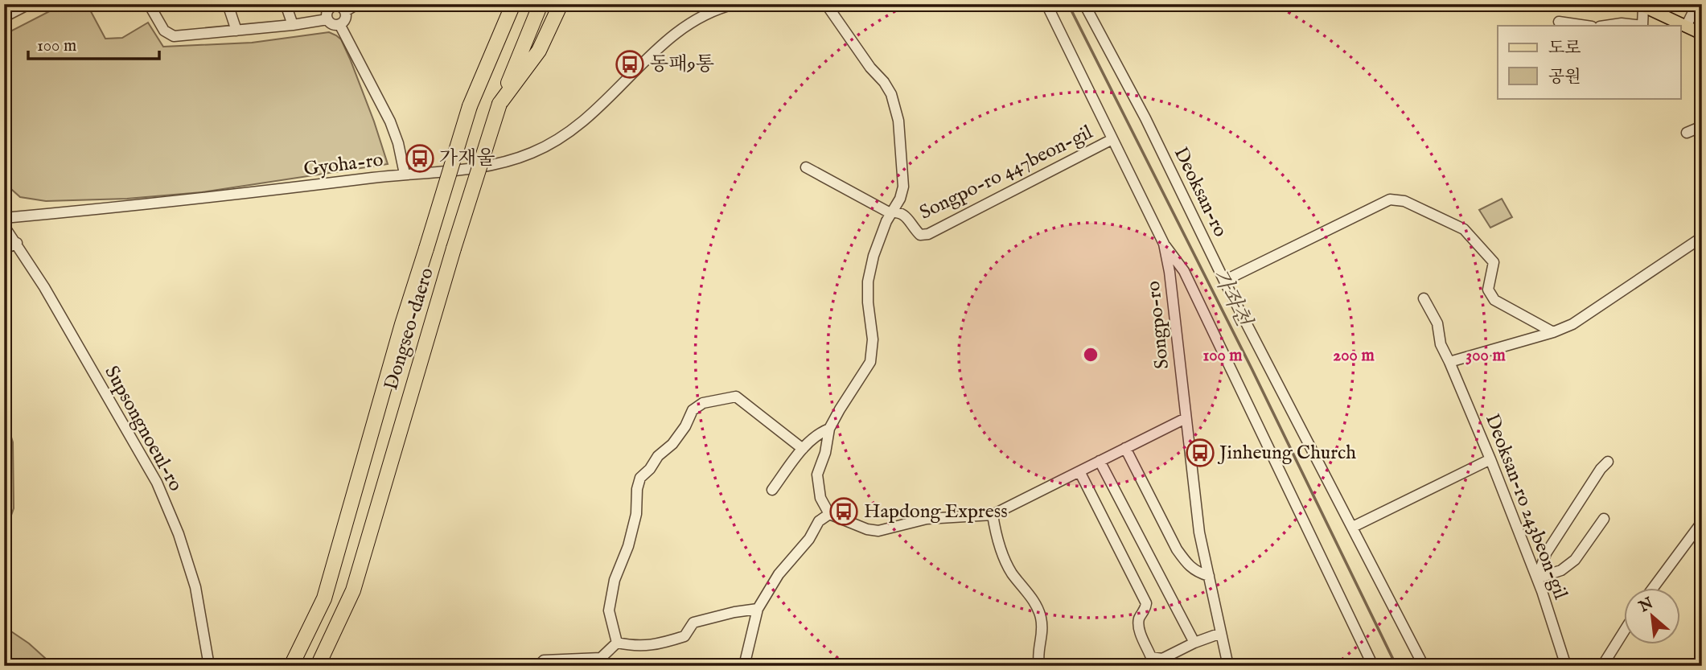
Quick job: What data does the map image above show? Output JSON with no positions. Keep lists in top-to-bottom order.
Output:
{
  "streets": {
    "highway": ["Dongseo-daero"],
    "street": [
      "Gyoha-ro",
      "Songpo-ro 447beon-gil",
      "Deoksan-ro",
      "Songpo-ro",
      "Supsongnoeul-ro",
      "Deoksan-ro 243beon-gil"
    ]
  },
  "crossings": [
    ["Songpo-ro 447beon-gil", "Songpo-ro"]
  ],
  "water": ["가좌천"],
  "places": {
    "bus stop": [
      "동패9통",
      "가재울",
      "Jinheung Church",
      "Hapdong Express"
    ]
  },
  "legend": ["도로", "공원"],
  "scale_bar": "100 m",
  "north": "top left",
  "rings": ["100 m", "200 m", "300 m"]
}
